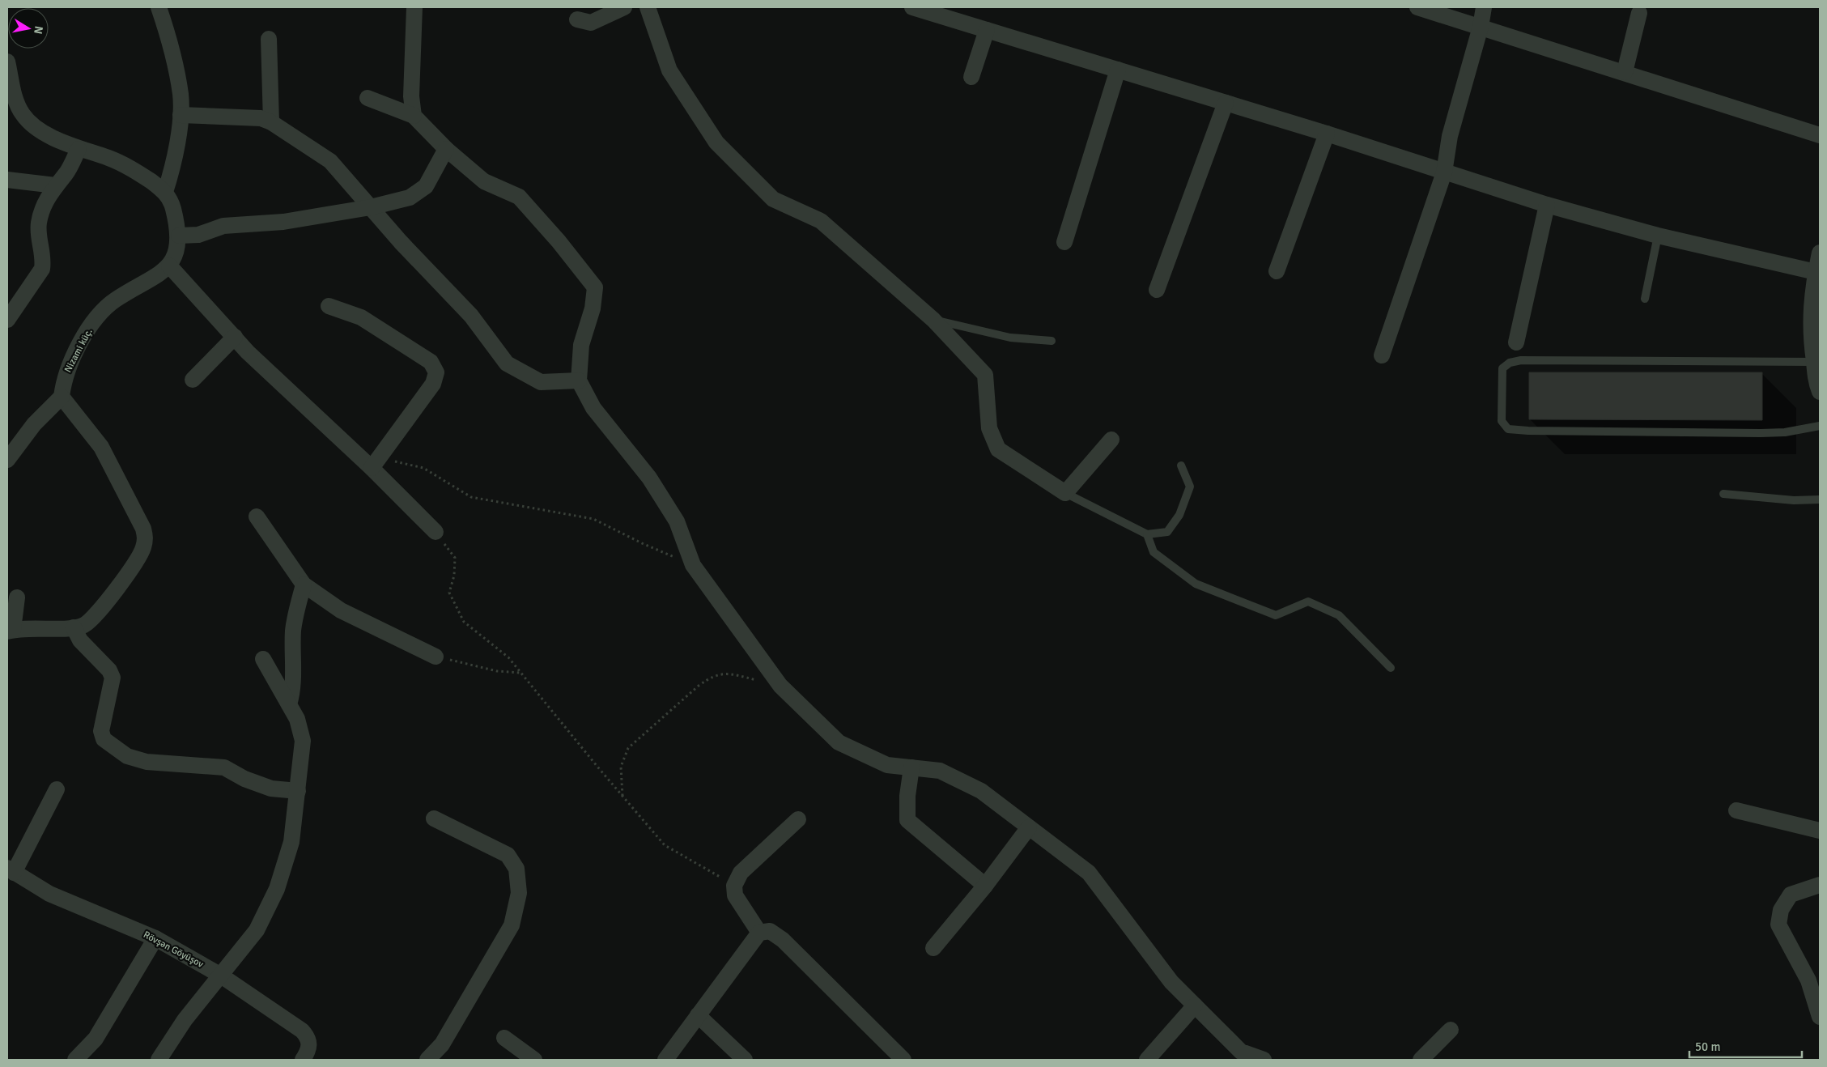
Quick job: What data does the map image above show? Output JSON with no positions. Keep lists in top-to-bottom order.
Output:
{
  "streets": {
    "street": ["Nizami küç.", "Rövşən Göyüşov"]
  },
  "scale_bar": "50 m",
  "north": "right"
}
